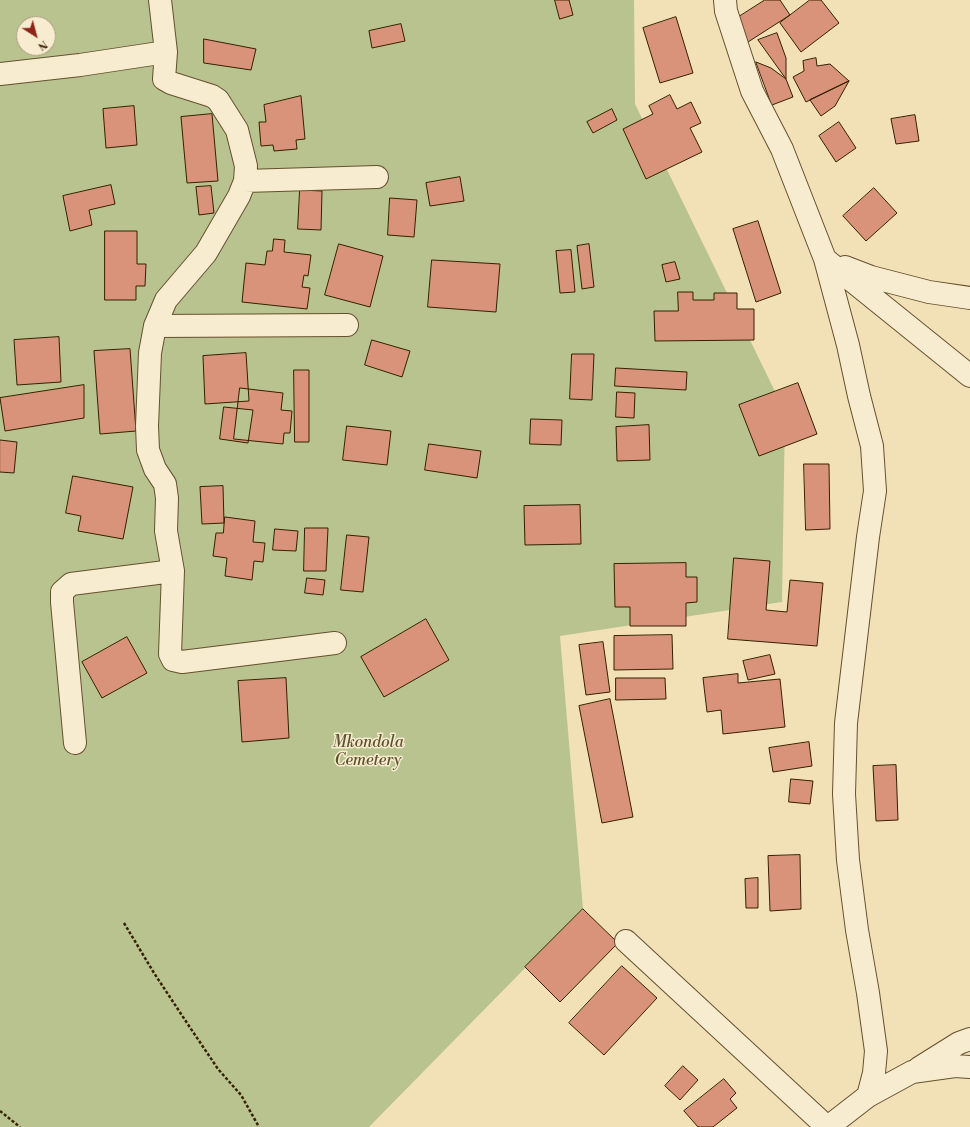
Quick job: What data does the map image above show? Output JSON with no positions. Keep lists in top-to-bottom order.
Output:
{
  "parks": ["Mkondola Cemetery"],
  "north": "bottom right"
}
